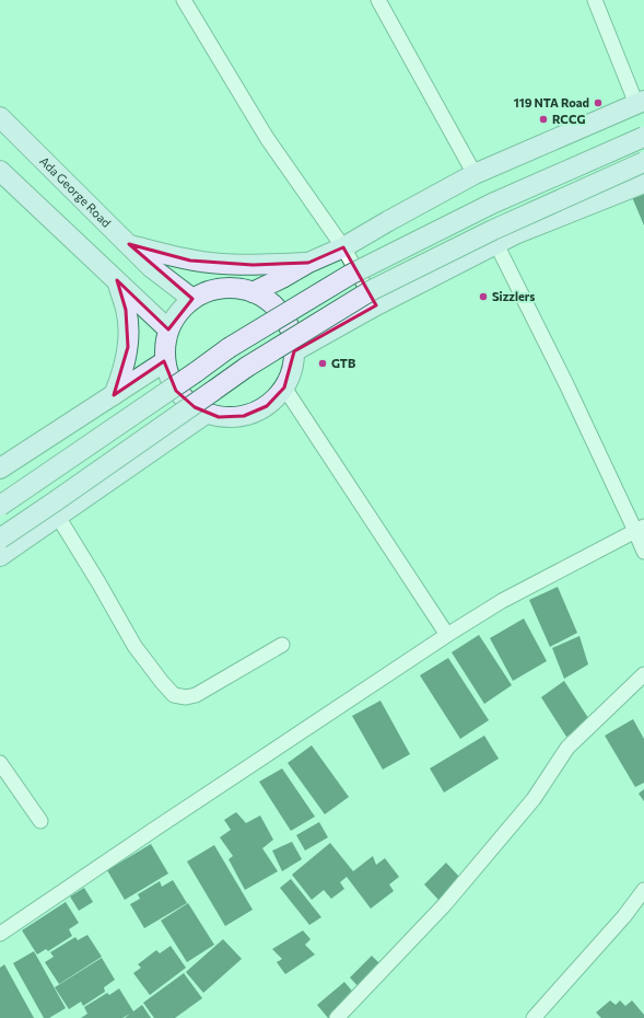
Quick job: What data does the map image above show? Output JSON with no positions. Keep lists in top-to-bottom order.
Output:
{
  "streets": {
    "main road": ["Ada George Road"]
  },
  "places": [
    "119 NTA Road",
    "RCCG",
    "Sizzlers",
    "GTB"
  ]
}
